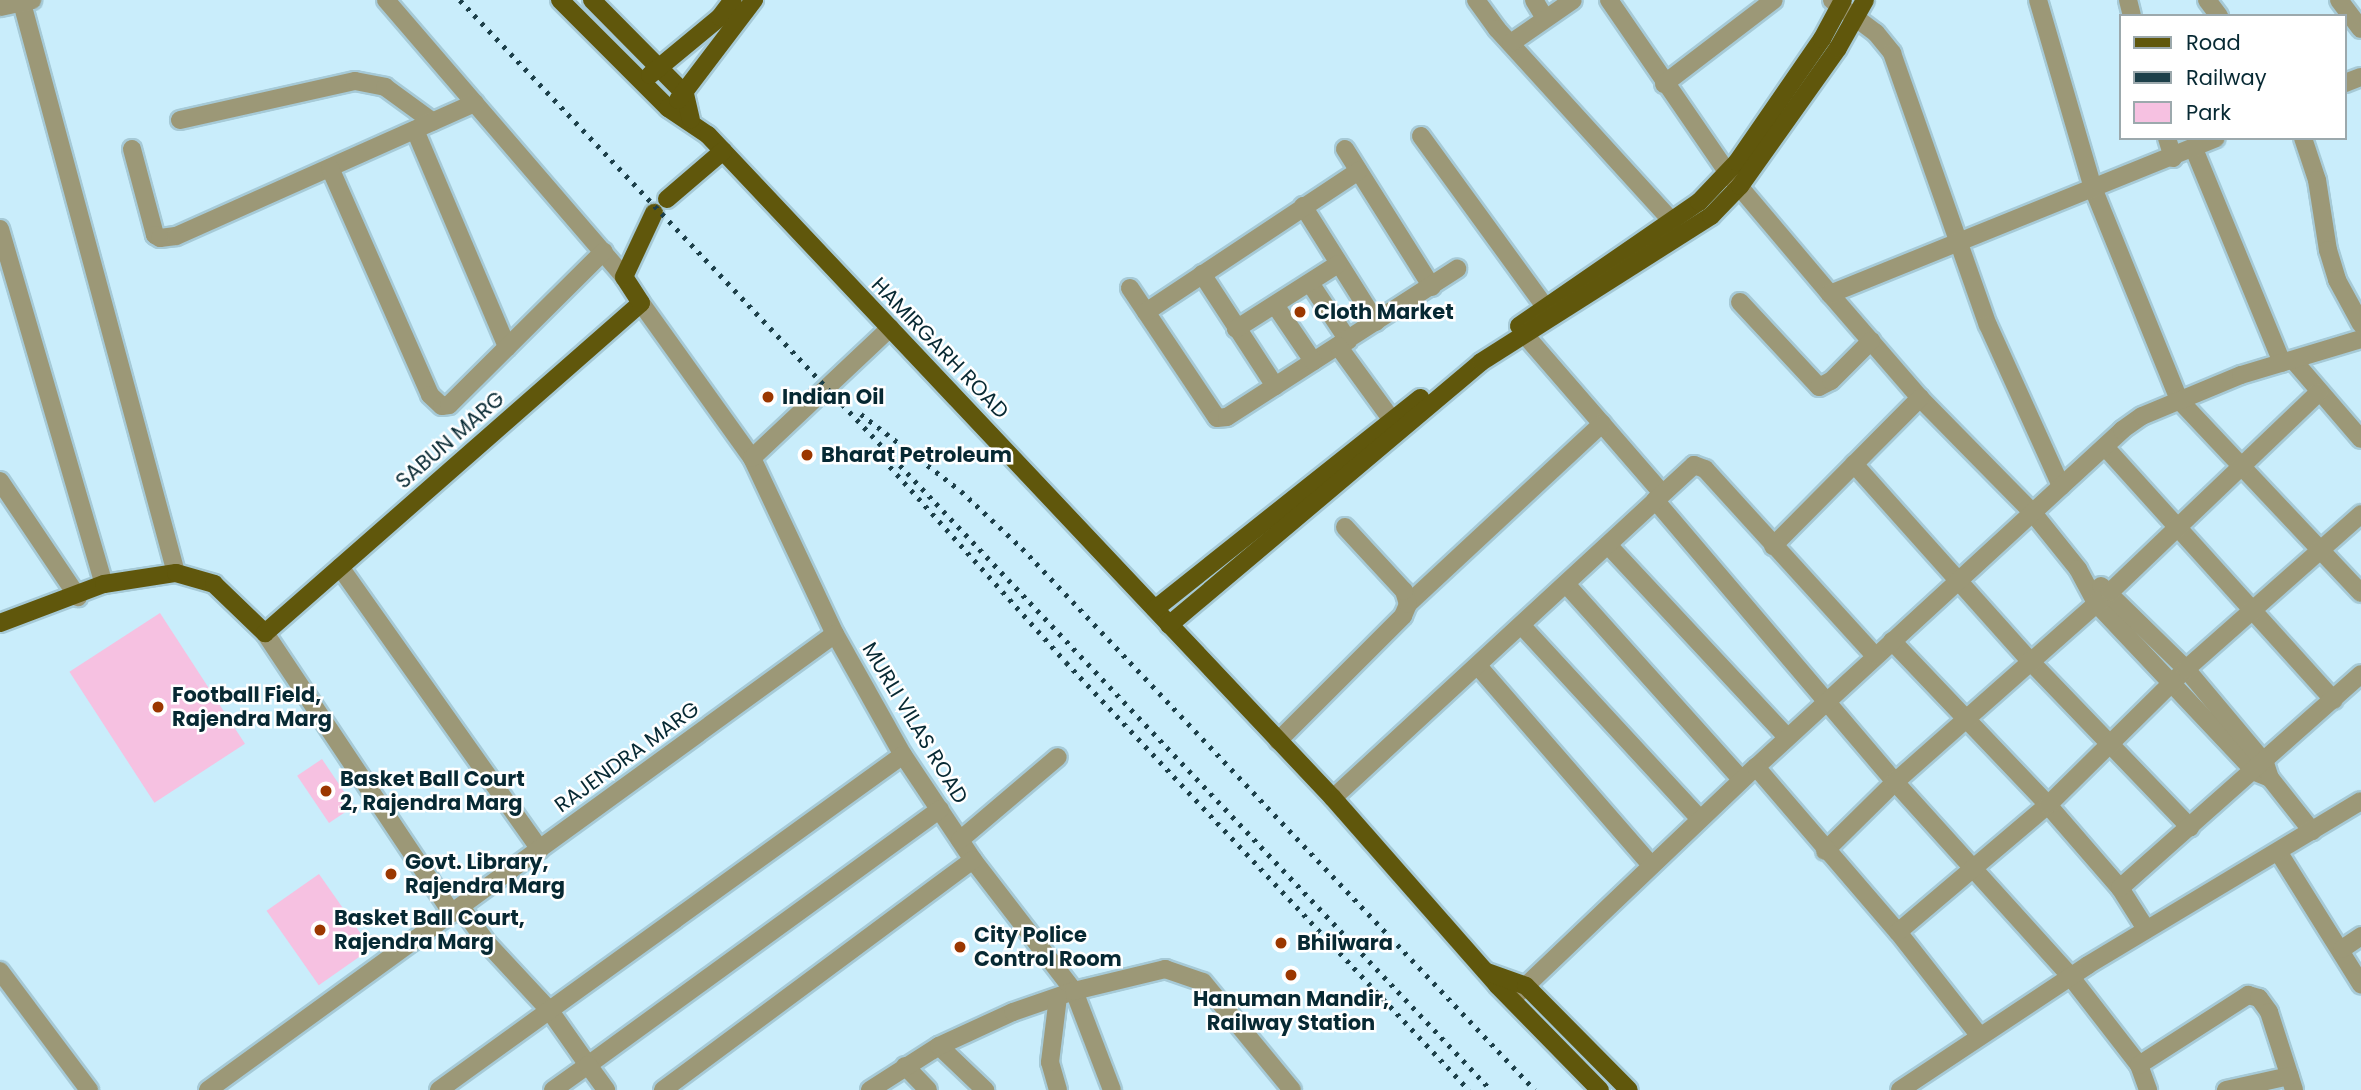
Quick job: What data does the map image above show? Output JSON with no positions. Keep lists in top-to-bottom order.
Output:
{
  "streets": {
    "main road": ["HAMIRGARH ROAD", "SABUN MARG"],
    "street": ["MURLI VILAS ROAD", "RAJENDRA MARG"]
  },
  "crossings": [
    ["SABUN MARG", "MURLI VILAS ROAD"],
    ["MURLI VILAS ROAD", "RAJENDRA MARG"]
  ],
  "places": [
    "Cloth Market",
    "Indian Oil",
    "Bharat Petroleum",
    "Football Field, Rajendra Marg",
    "Basket Ball Court 2, Rajendra Marg",
    "Govt. Library, Rajendra Marg",
    "Basket Ball Court, Rajendra Marg",
    "Bhilwara",
    "City Police Control Room",
    "Hanuman Mandir, Railway Station"
  ],
  "legend": ["Road", "Railway", "Park"]
}
